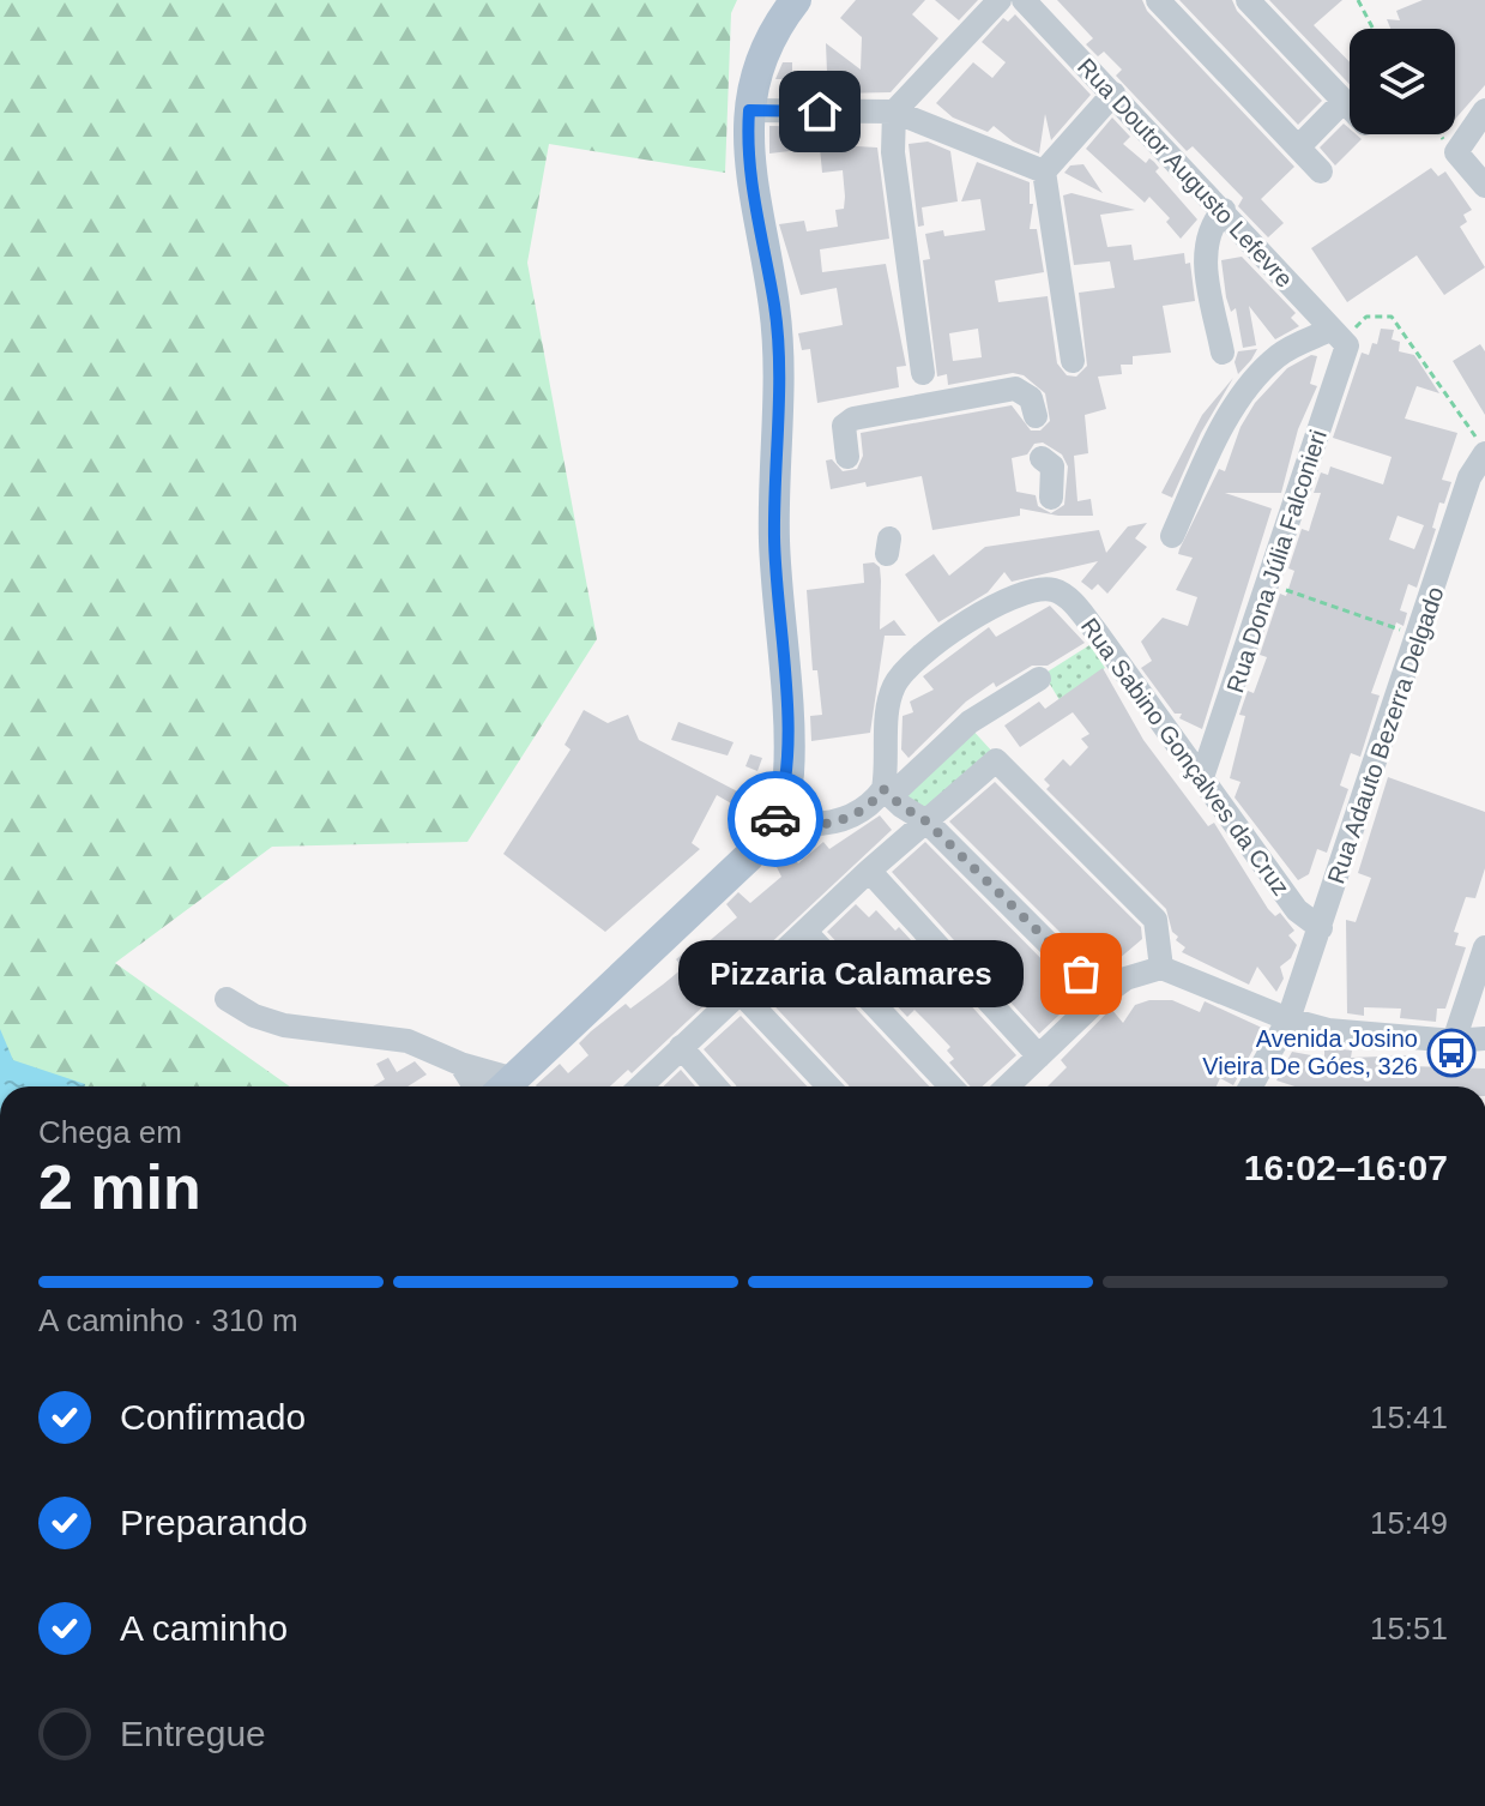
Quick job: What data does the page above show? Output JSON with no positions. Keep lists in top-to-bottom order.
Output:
{
  "streets": {
    "street": [
      "Rua Doutor Augusto Lefevre",
      "Rua Dona Júlia Falconieri",
      "Rua Adauto Bezerra Delgado",
      "Rua Sabino Gonçalves da Cruz"
    ]
  },
  "crossings": [
    ["Rua Doutor Augusto Lefevre", "Rua Dona Júlia Falconieri"],
    ["Rua Dona Júlia Falconieri", "Rua Sabino Gonçalves da Cruz"],
    ["Rua Adauto Bezerra Delgado", "Rua Sabino Gonçalves da Cruz"]
  ],
  "places": {
    "other": ["Pizzaria Calamares"],
    "bus stop": ["Avenida Josino Vieira De Góes, 326"]
  },
  "page": {
    "bubble": "Pizzaria Calamares",
    "heading": ["2 min", "Chega em", "16:02–16:07"],
    "bar": "A caminho · 310 m",
    "list": [
      ["Confirmado", "15:41"],
      ["Preparando", "15:49"],
      ["A caminho", "15:51"],
      "Entregue"
    ]
  }
}
